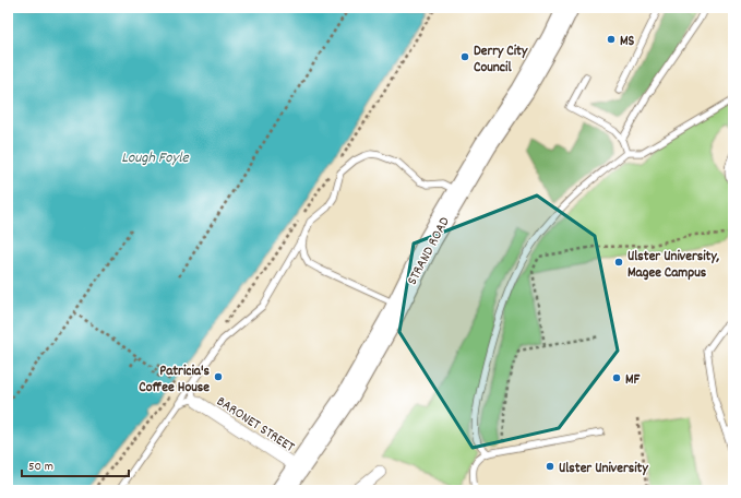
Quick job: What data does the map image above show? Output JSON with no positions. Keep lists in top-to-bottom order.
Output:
{
  "streets": {
    "highway": ["STRAND ROAD"],
    "street": ["BARONET STREET"]
  },
  "crossings": [
    ["STRAND ROAD", "BARONET STREET"]
  ],
  "water": ["Lough Foyle"],
  "places": [
    "MS",
    "Derry City Council",
    "Ulster University, Magee Campus",
    "Patricia's Coffee House",
    "MF",
    "Ulster University"
  ],
  "scale_bar": "50 m"
}
